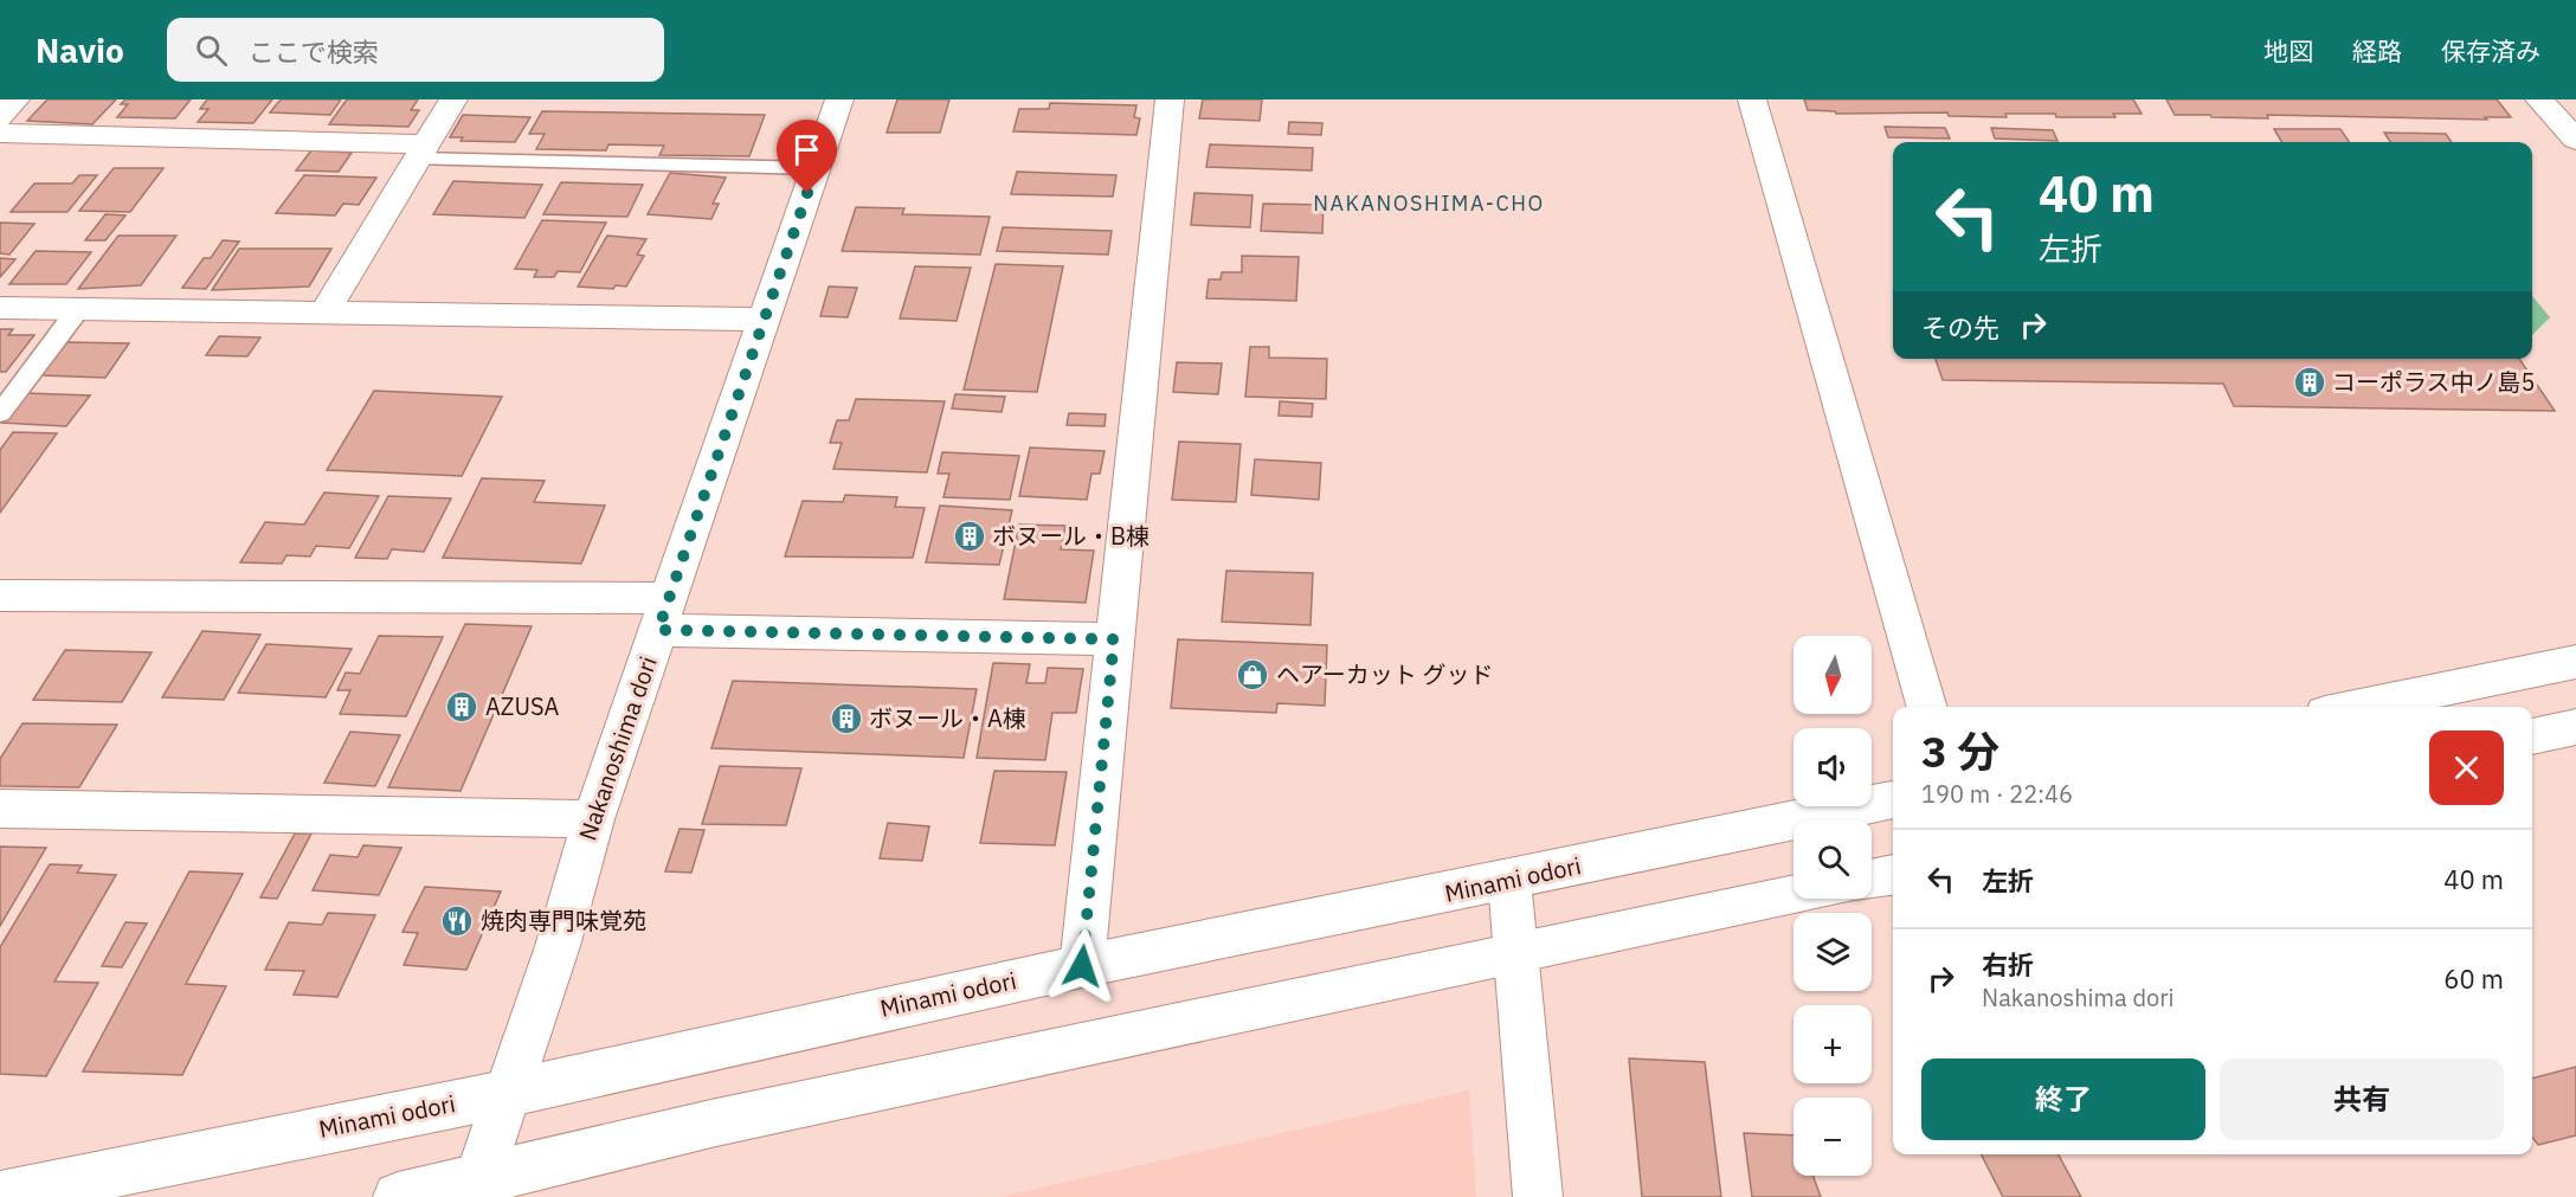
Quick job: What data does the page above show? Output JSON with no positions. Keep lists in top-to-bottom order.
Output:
{
  "streets": {
    "street": ["Nakanoshima dori", "Minami odori"]
  },
  "crossings": [
    ["Nakanoshima dori", "Minami odori"]
  ],
  "districts": ["NAKANOSHIMA-CHO"],
  "places": {
    "building": [
      "コーポラス中ノ島5",
      "ボヌール・B棟",
      "AZUSA",
      "ボヌール・A棟"
    ],
    "shop": ["ヘアーカット グッド"],
    "restaurant": ["焼肉専門味覚苑"]
  },
  "north": "bottom",
  "page": {
    "header": "Navio",
    "search": "ここで検索",
    "nav": ["地図", "経路", "保存済み"],
    "turn": ["40 m", "左折"],
    "then": "その先",
    "map_buttons": ["+", "−"],
    "heading": ["3 分", "190 m · 22:46"],
    "list": [
      {
        "name": "左折",
        "value": "40 m"
      },
      {
        "name": "右折",
        "note": "Nakanoshima dori",
        "value": "60 m"
      }
    ],
    "buttons": ["終了", "共有"]
  }
}
